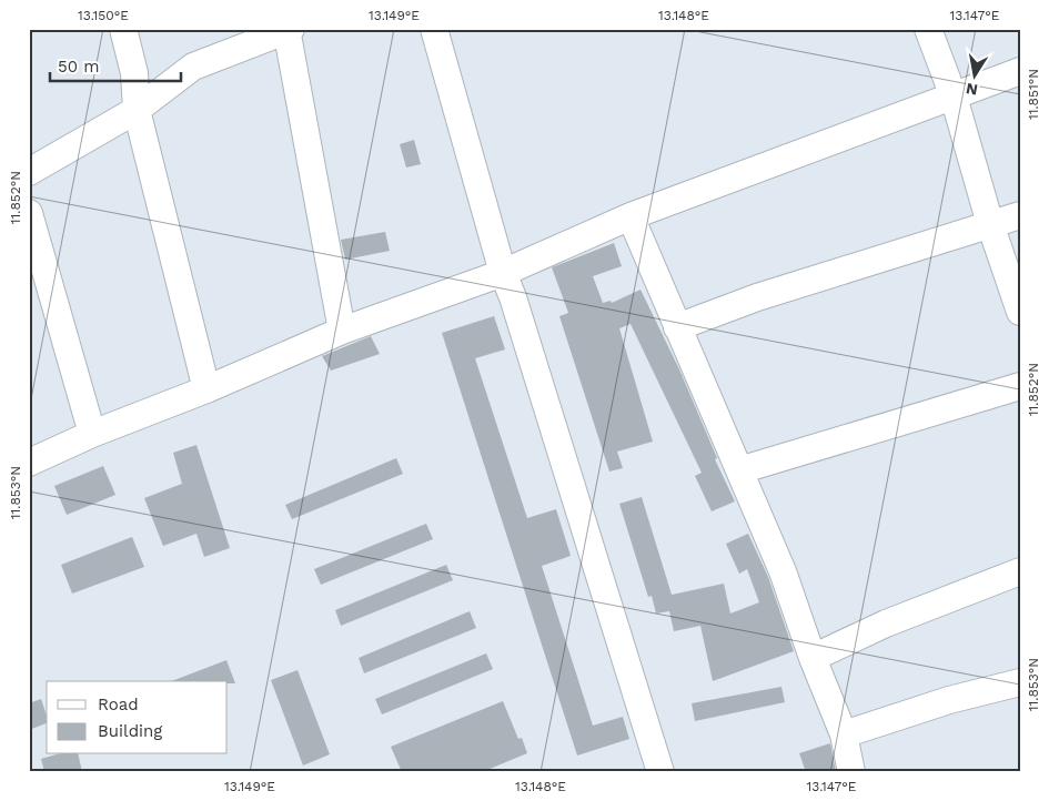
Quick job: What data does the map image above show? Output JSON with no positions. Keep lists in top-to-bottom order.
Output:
{
  "legend": ["Road", "Building"],
  "scale_bar": "50 m",
  "north": "bottom",
  "coordinates": [
    "13.150°E",
    "13.149°E",
    "13.148°E",
    "13.147°E",
    "11.851°N",
    "11.852°N",
    "11.853°N"
  ]
}
